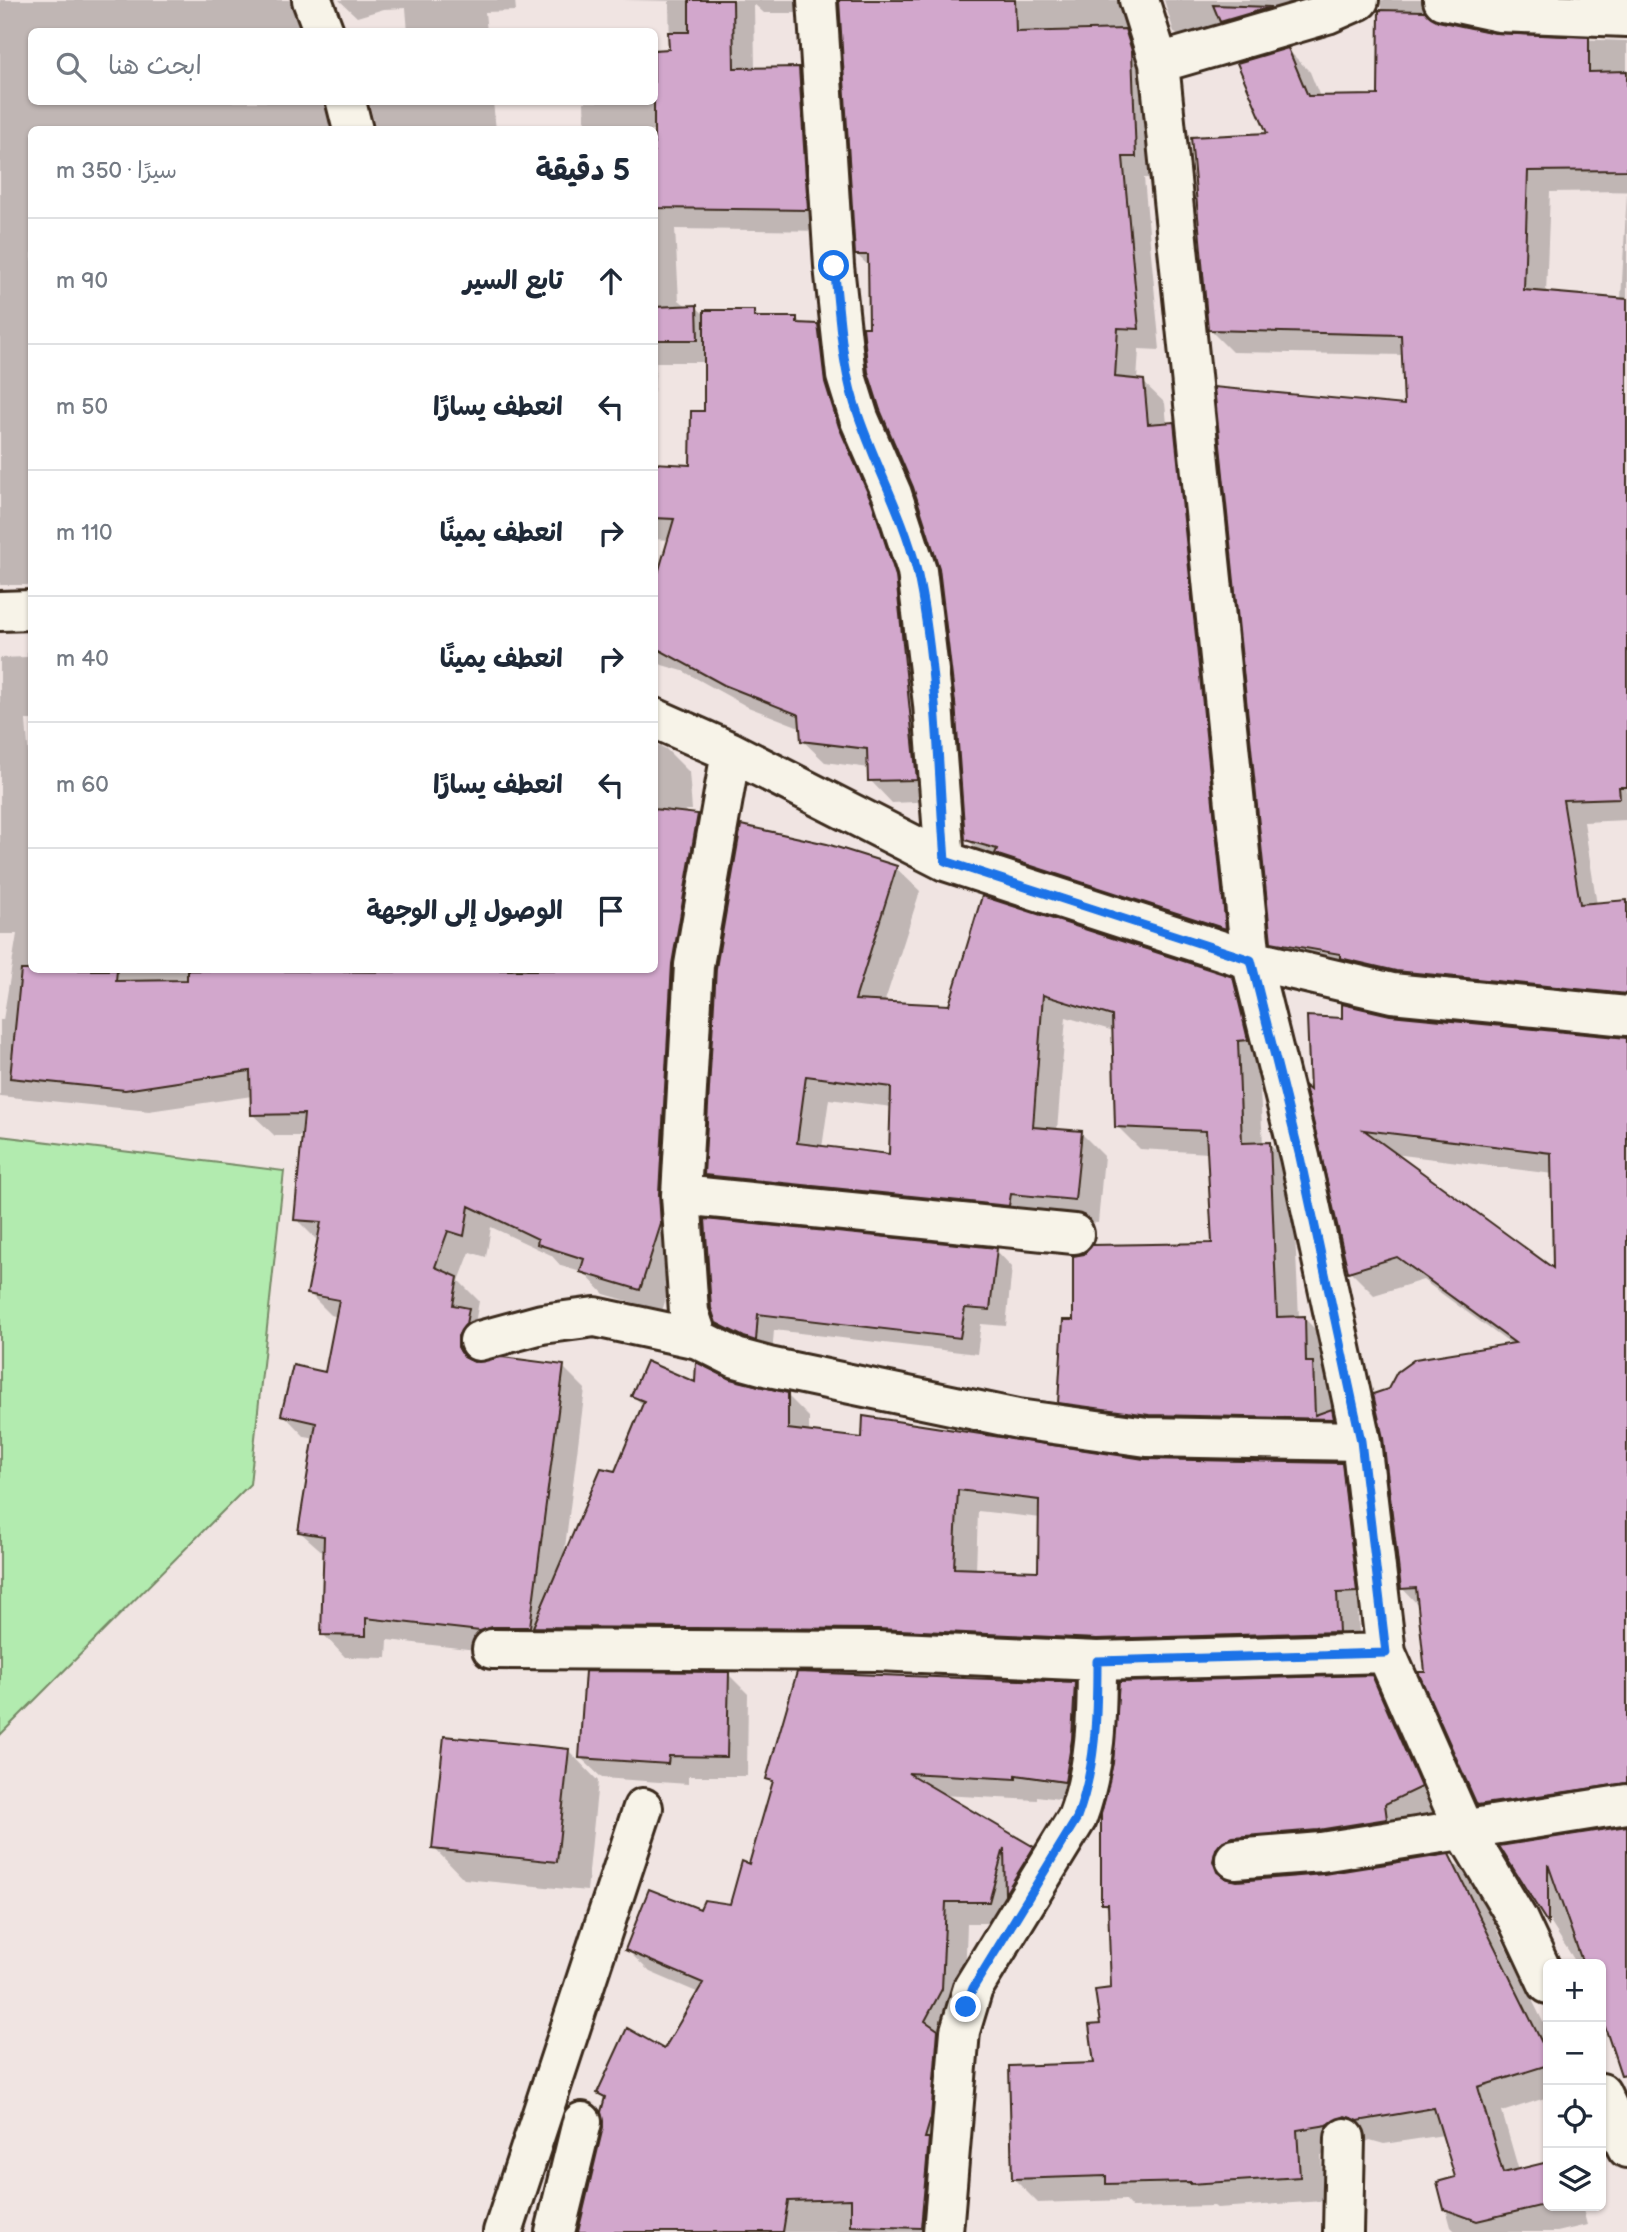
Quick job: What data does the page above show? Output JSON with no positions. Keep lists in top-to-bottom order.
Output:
{
  "page": {
    "search": "ابحث هنا",
    "heading": ["5 دقيقة", "سيرًا · 350 m"],
    "list": [
      ["تابع السير", "90 m"],
      ["انعطف يسارًا", "50 m"],
      ["انعطف يمينًا", "110 m"],
      ["انعطف يمينًا", "40 m"],
      ["انعطف يسارًا", "60 m"],
      "الوصول إلى الوجهة"
    ],
    "map_buttons": ["+", "−"]
  }
}
